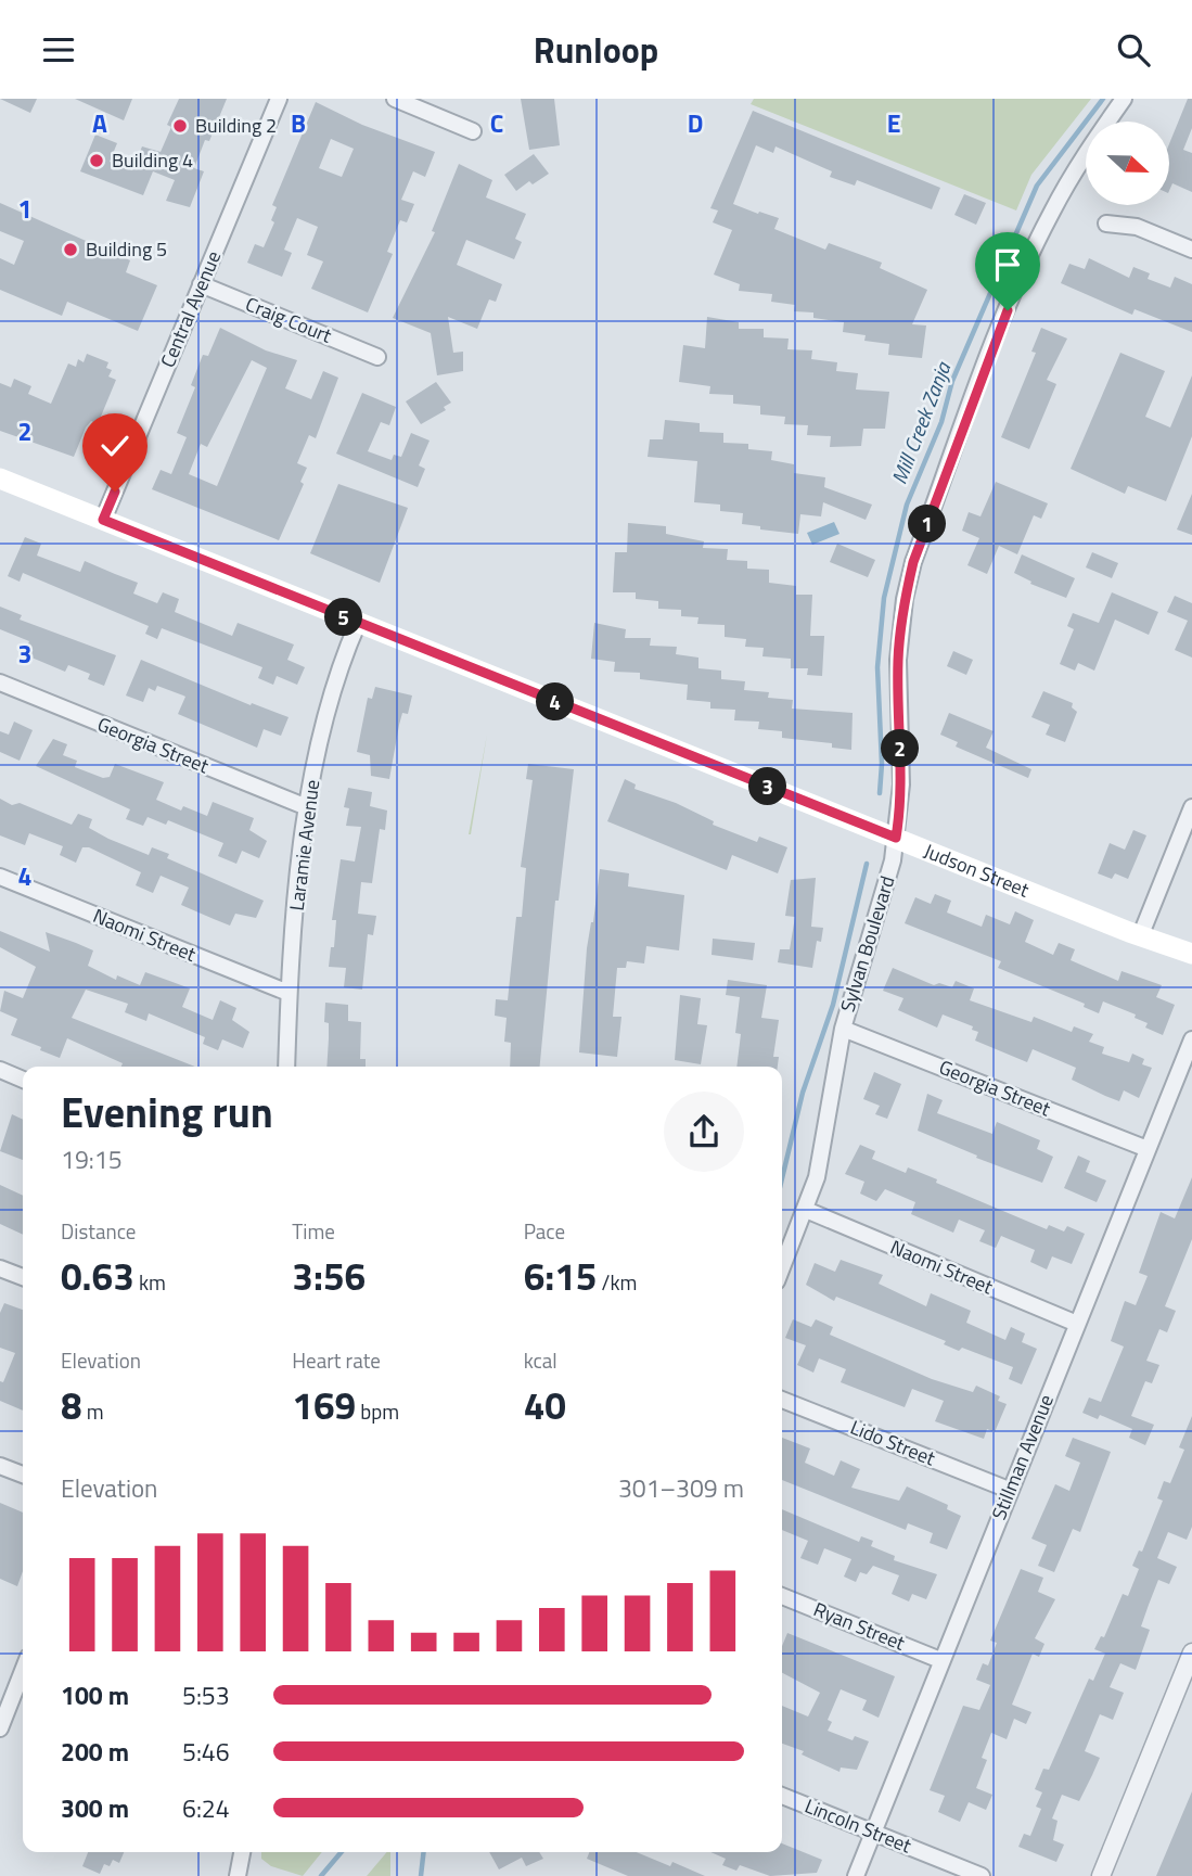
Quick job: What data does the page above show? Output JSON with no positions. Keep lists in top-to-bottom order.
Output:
{
  "streets": {
    "main road": ["Judson Street"],
    "street": [
      "Central Avenue",
      "Craig Court",
      "Georgia Street",
      "Laramie Avenue",
      "Naomi Street",
      "Sylvan Boulevard",
      "Lido Street",
      "Stillman Avenue",
      "Ryan Street",
      "Lincoln Street"
    ]
  },
  "crossings": [
    ["Central Avenue", "Craig Court"],
    ["Central Avenue", "Judson Street"],
    ["Georgia Street", "Laramie Avenue"],
    ["Georgia Street", "Sylvan Boulevard"],
    ["Georgia Street", "Stillman Avenue"],
    ["Laramie Avenue", "Judson Street"],
    ["Laramie Avenue", "Naomi Street"],
    ["Judson Street", "Sylvan Boulevard"],
    ["Naomi Street", "Sylvan Boulevard"],
    ["Naomi Street", "Stillman Avenue"],
    ["Lido Street", "Stillman Avenue"],
    ["Stillman Avenue", "Ryan Street"],
    ["Stillman Avenue", "Lincoln Street"]
  ],
  "water": ["Mill Creek Zanja"],
  "places": ["Building 2", "Building 4", "Building 5"],
  "north": "right",
  "page": {
    "header": "Runloop",
    "pins": [
      "1",
      "5",
      "4",
      "2",
      "3"
    ],
    "heading": ["Evening run", "19:15"],
    "stats": [
      ["Distance", "0.63 km"],
      ["Time", "3:56"],
      ["Pace", "6:15 /km"],
      ["Elevation", "8 m"],
      ["Heart rate", "169 bpm"],
      ["kcal", "40"]
    ],
    "chart": ["Elevation", "301–309 m"],
    "list": [
      {
        "name": "100 m",
        "note": "5:53"
      },
      {
        "name": "200 m",
        "note": "5:46"
      },
      {
        "name": "300 m",
        "note": "6:24"
      }
    ]
  },
  "grid": {
    "columns": [
      "A",
      "B",
      "C",
      "D",
      "E"
    ],
    "rows": [
      "1",
      "2",
      "3",
      "4"
    ]
  }
}
